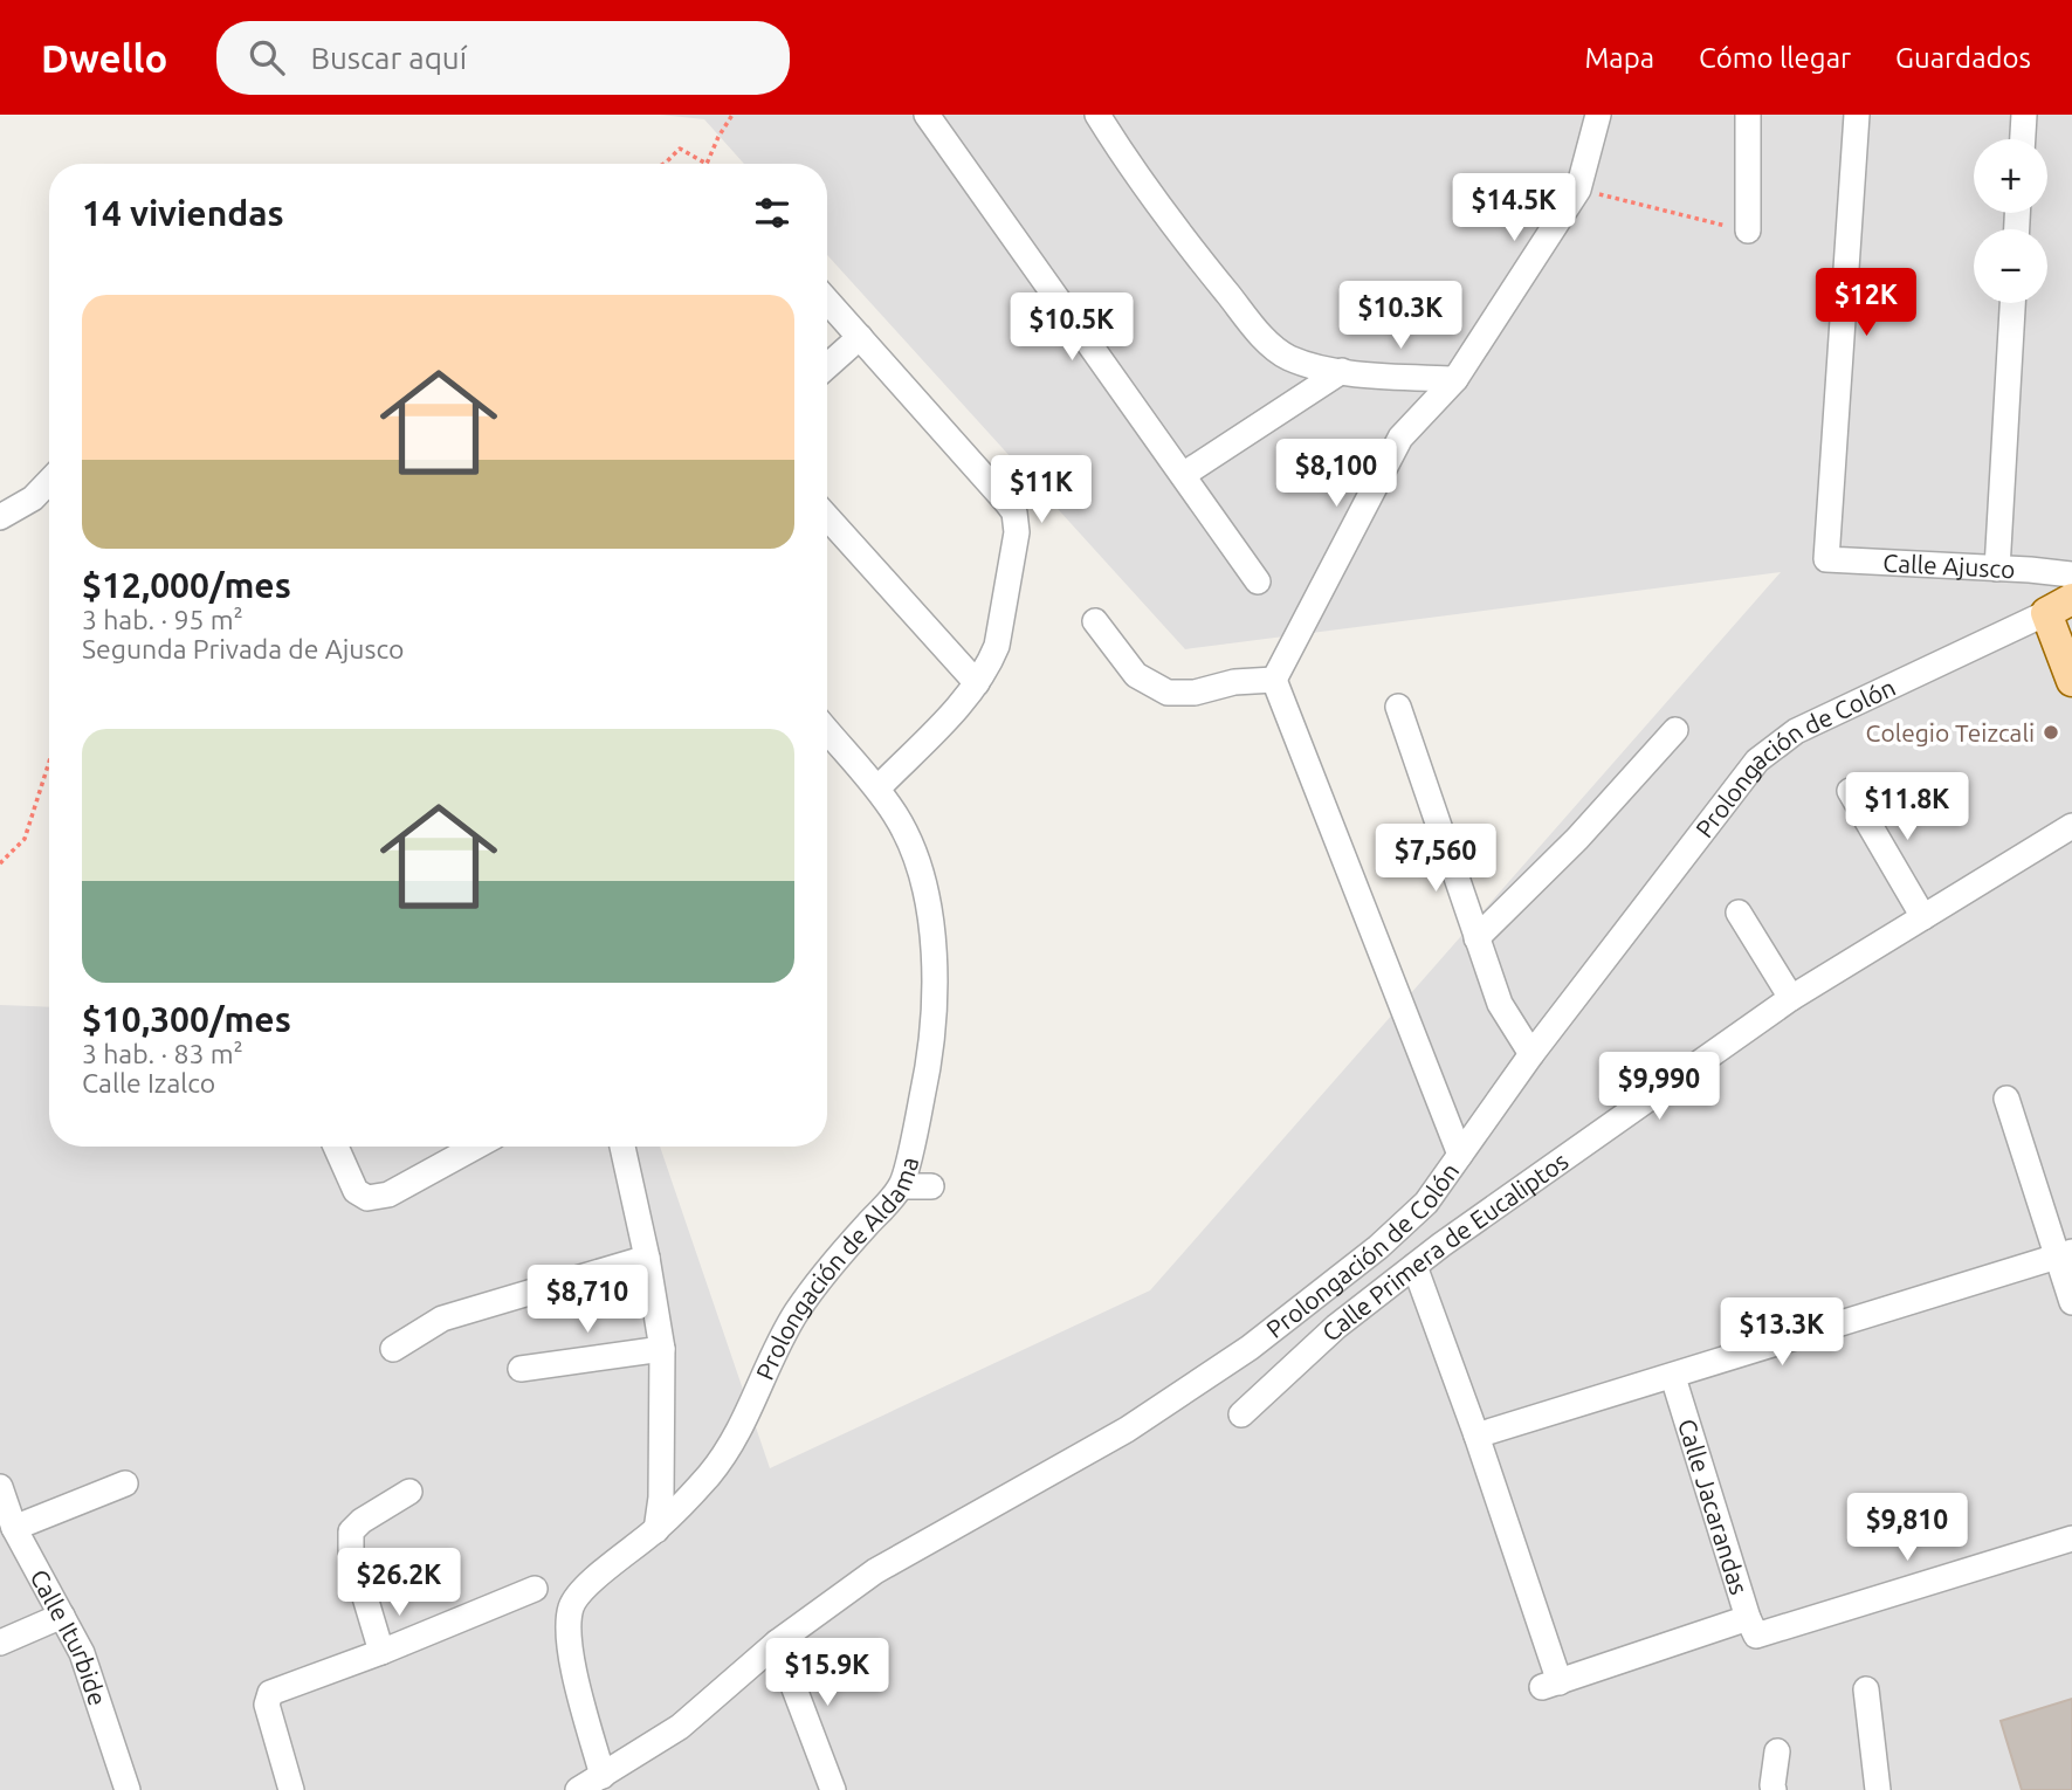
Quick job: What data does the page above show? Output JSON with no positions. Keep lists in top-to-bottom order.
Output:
{
  "streets": {
    "street": [
      "Calle Ajusco",
      "Prolongación de Colón",
      "Calle Primera de Eucaliptos",
      "Prolongación de Aldama",
      "Calle Jacarandas",
      "Calle Iturbide"
    ]
  },
  "crossings": [
    ["Prolongación de Colón", "Prolongación de Aldama"]
  ],
  "places": ["Colegio Teizcali"],
  "page": {
    "header": "Dwello",
    "search": "Buscar aquí",
    "nav": ["Mapa", "Cómo llegar", "Guardados"],
    "map_buttons": ["+", "−"],
    "heading": "14 viviendas",
    "price": [
      "$14.5K",
      "$12K",
      "$10.3K",
      "$10.5K",
      "$8,100",
      "$11K",
      "$11.8K",
      "$7,560",
      "$9,990",
      "$8,710",
      "$13.3K",
      "$9,810",
      "$26.2K",
      "$15.9K"
    ],
    "list": [
      {
        "name": "$12,000/mes",
        "note": "3 hab. · 95 m² · Segunda Privada de Ajusco"
      },
      {
        "name": "$10,300/mes",
        "note": "3 hab. · 83 m² · Calle Izalco"
      }
    ]
  }
}
